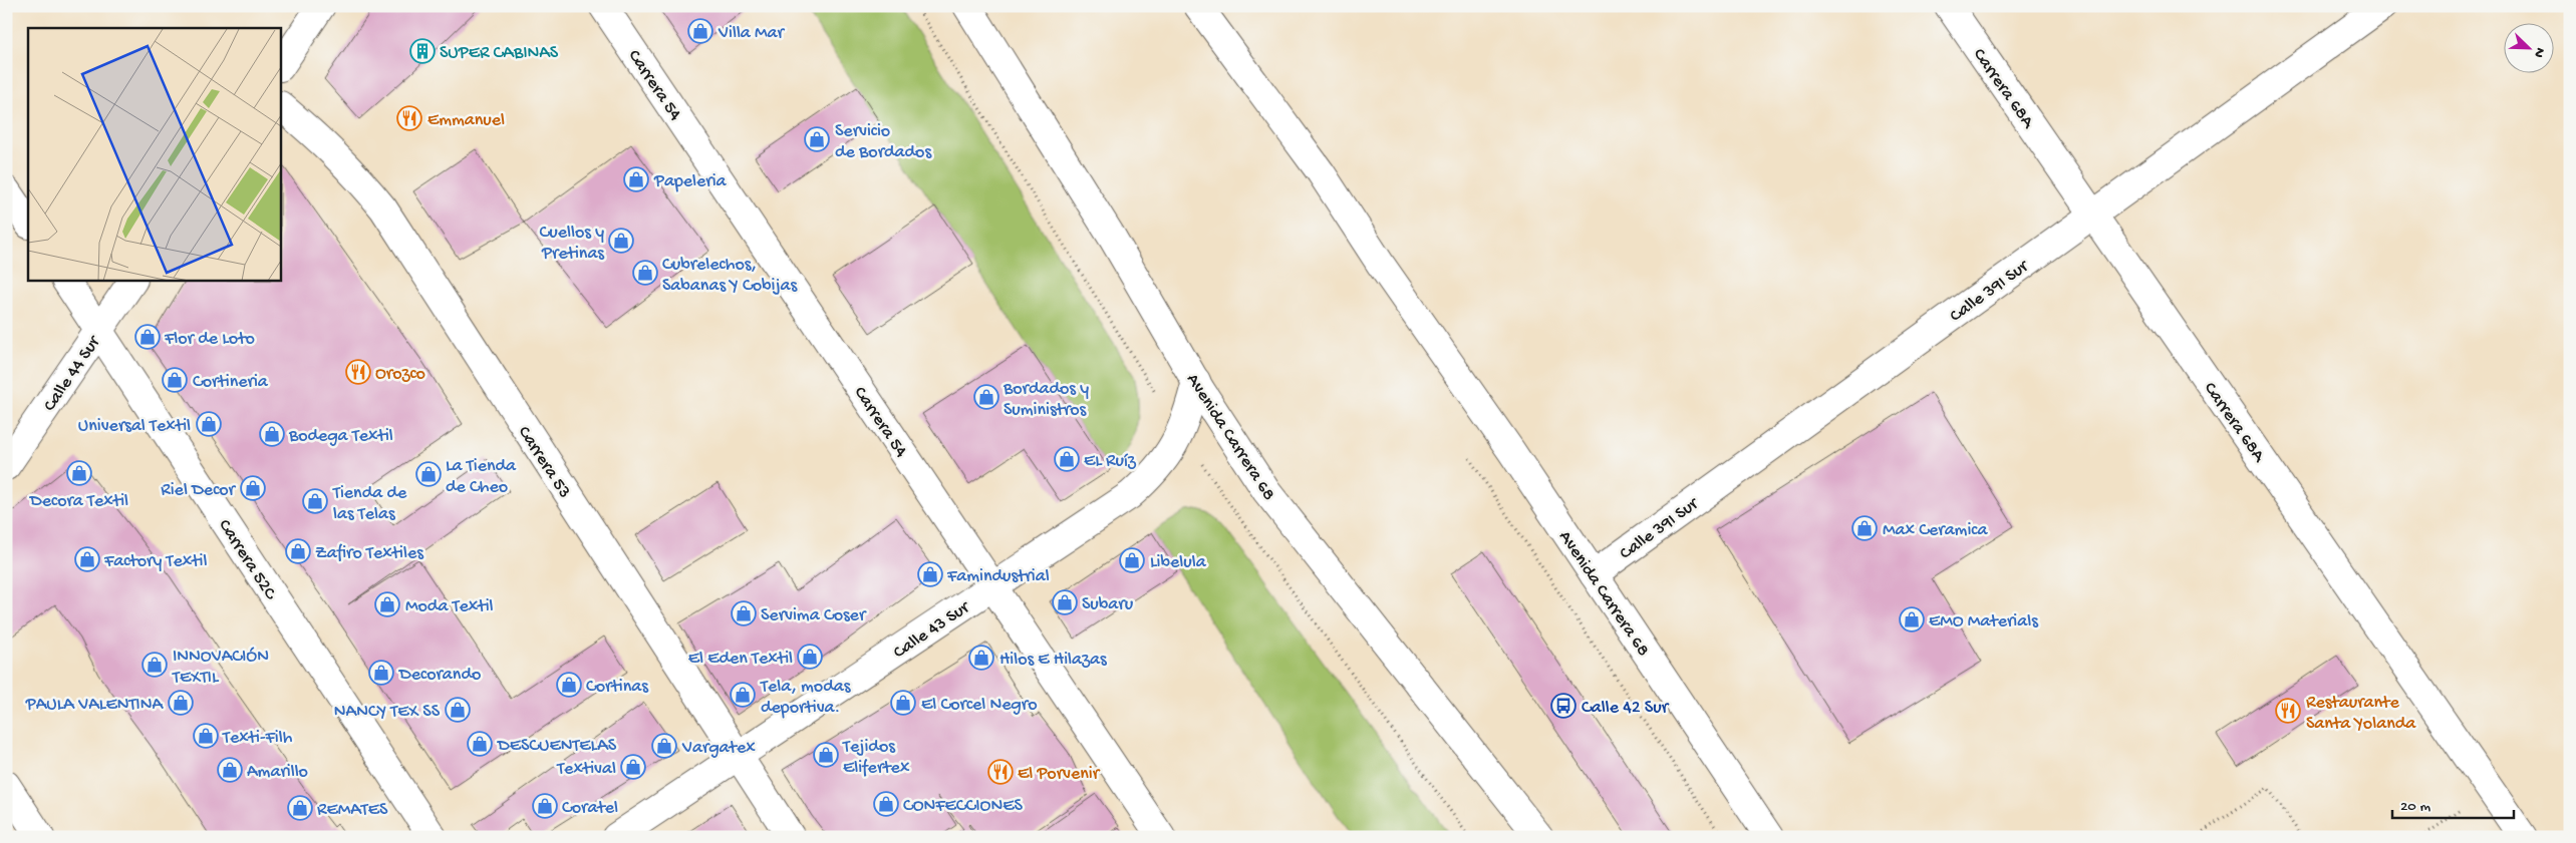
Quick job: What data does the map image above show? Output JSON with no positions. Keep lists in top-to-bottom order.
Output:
{
  "streets": {
    "street": [
      "Carrera 54",
      "Carrera 68A",
      "Calle 39I Sur",
      "Calle 44 Sur",
      "Avenida Carrera 68",
      "Carrera 53",
      "Carrera 52C",
      "Calle 43 Sur"
    ]
  },
  "crossings": [
    ["Carrera 54", "Calle 43 Sur"],
    ["Carrera 68A", "Calle 39I Sur"],
    ["Calle 39I Sur", "Avenida Carrera 68"],
    ["Calle 44 Sur", "Carrera 52C"],
    ["Avenida Carrera 68", "Calle 43 Sur"],
    ["Carrera 53", "Calle 43 Sur"]
  ],
  "places": {
    "shop": [
      "Villa Mar",
      "Servicio de Bordados",
      "Papeleria",
      "Cuellos y Pretinas",
      "Cubrelechos, Sabanas Y Cobijas",
      "Flor de Loto",
      "Cortineria",
      "Bordados y Suministros",
      "Universal Textil",
      "Bodega Textil",
      "EL Ruíz",
      "Decora Textil",
      "La Tienda de Cheo",
      "Riel Decor",
      "Tienda de las Telas",
      "Max Ceramica",
      "Zafiro Textiles",
      "Factory Textil",
      "Libelula",
      "Famindustrial",
      "Subaru",
      "Moda Textil",
      "Servima Coser",
      "EMO Materials",
      "El Eden Textil",
      "Hilos E Hilazas",
      "INNOVACIÓN TEXTIL",
      "Decorando",
      "Cortinas",
      "Tela, modas deportiva.",
      "PAULA VALENTINA",
      "El Corcel Negro",
      "NANCY TEX SS",
      "Texti-Filh",
      "DESCUENTELAS",
      "Vargatex",
      "Tejidos Elifertex",
      "Textival",
      "Amarillo",
      "CONFECCIONES",
      "Coratel",
      "REMATES"
    ],
    "building": ["SUPER CABINAS"],
    "restaurant": [
      "Emmanuel",
      "Orozco",
      "Restaurante Santa Yolanda",
      "El Porvenir"
    ],
    "bus stop": ["Calle 42 Sur"]
  },
  "scale_bar": "20 m",
  "north": "bottom right"
}
